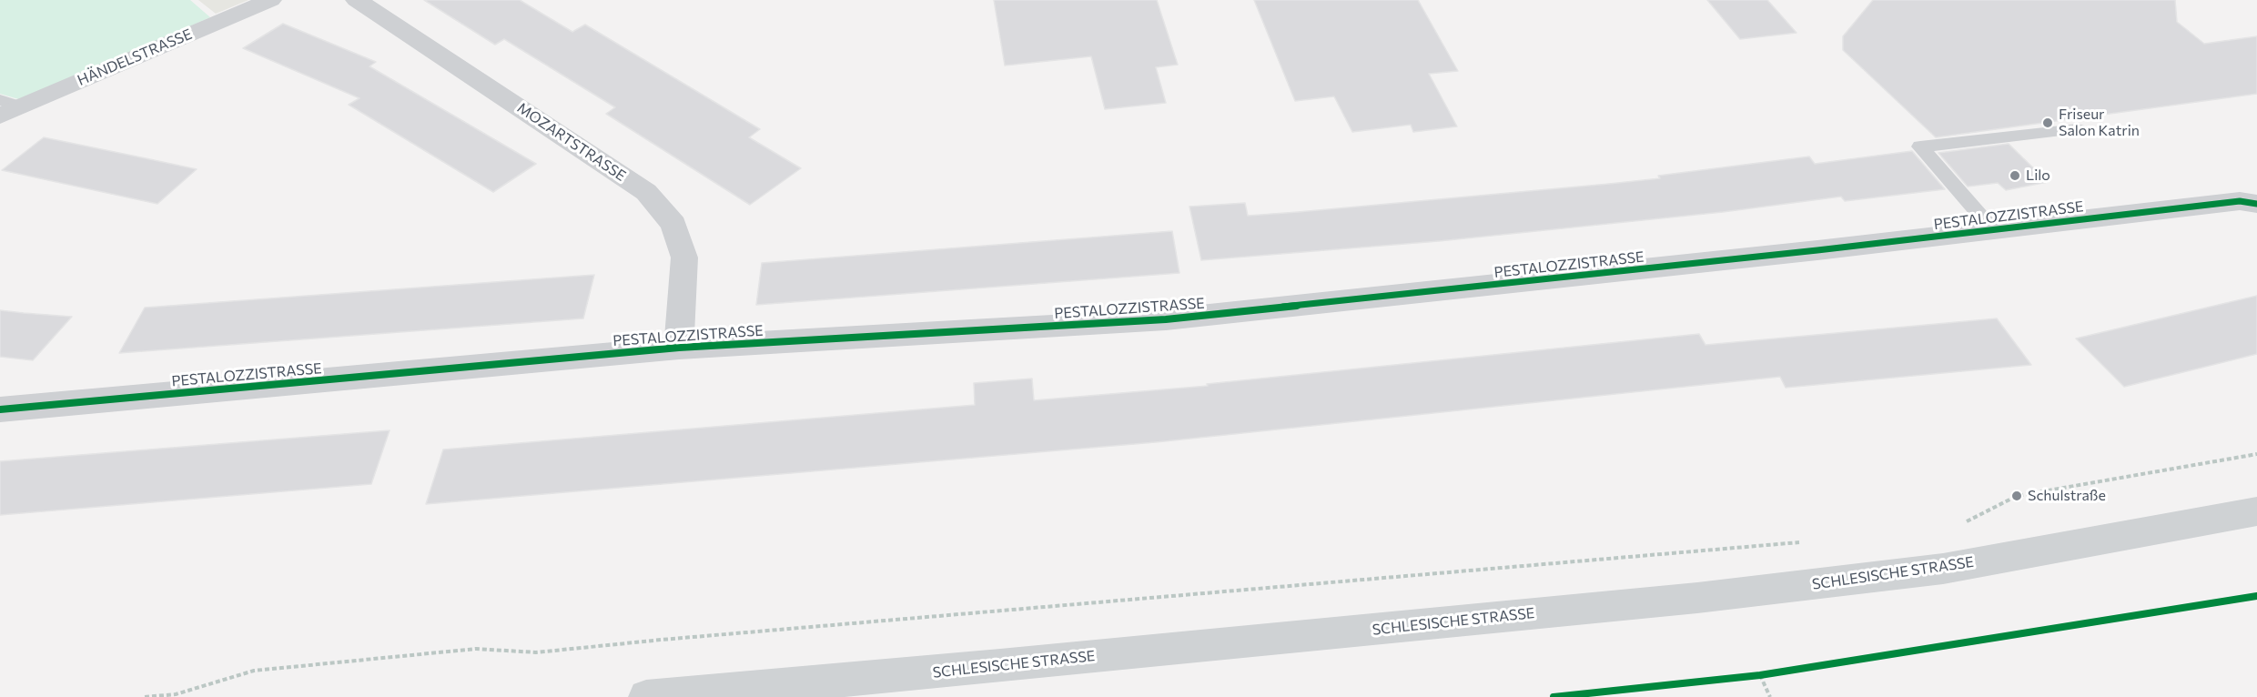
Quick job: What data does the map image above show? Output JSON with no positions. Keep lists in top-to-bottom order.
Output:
{
  "streets": {
    "main road": ["SCHLESISCHE STRASSE"],
    "street": ["HÄNDELSTRASSE", "MOZARTSTRASSE", "PESTALOZZISTRASSE"]
  },
  "crossings": [
    ["MOZARTSTRASSE", "PESTALOZZISTRASSE"]
  ],
  "places": ["Friseur Salon Katrin", "Lilo", "Schulstraße"]
}
